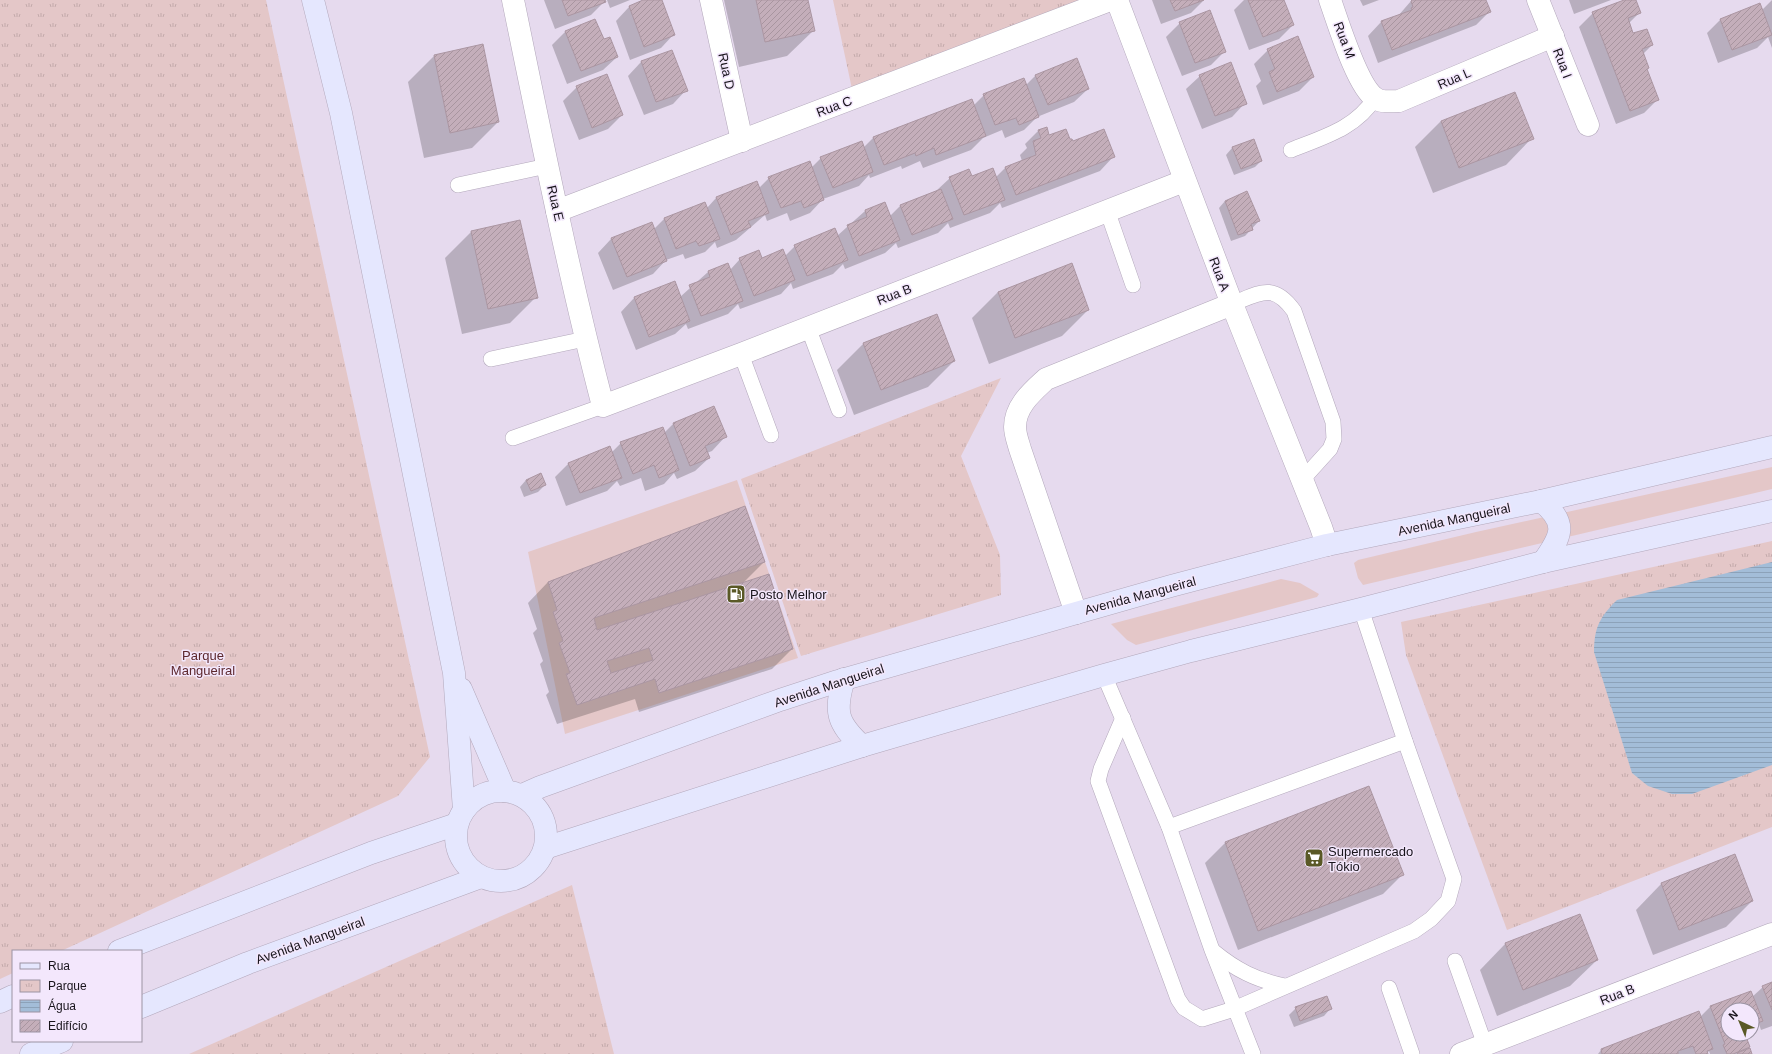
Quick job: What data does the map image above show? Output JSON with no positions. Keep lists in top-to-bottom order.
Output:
{
  "streets": {
    "street": [
      "Rua M",
      "Rua I",
      "Rua D",
      "Rua L",
      "Rua C",
      "Rua E",
      "Rua A",
      "Rua B",
      "Avenida Mangueiral"
    ]
  },
  "crossings": [
    ["Rua M", "Rua L"],
    ["Rua I", "Rua L"],
    ["Rua D", "Rua C"],
    ["Rua C", "Rua E"],
    ["Rua E", "Rua B"],
    ["Rua A", "Rua B"],
    ["Rua A", "Avenida Mangueiral"]
  ],
  "parks": ["Parque Mangueiral"],
  "places": {
    "fuel station": ["Posto Melhor"],
    "supermarket": ["Supermercado Tókio"]
  },
  "legend": [
    "Rua",
    "Parque",
    "Água",
    "Edifício"
  ],
  "north": "top left"
}
